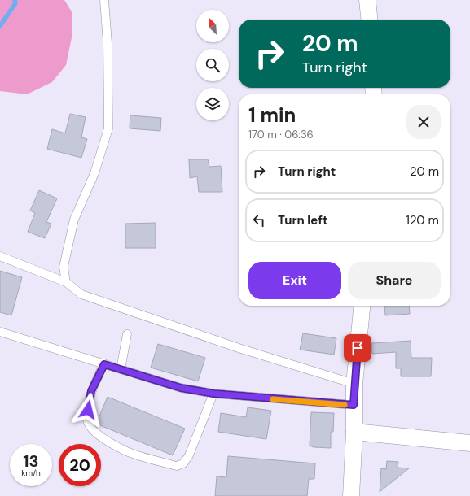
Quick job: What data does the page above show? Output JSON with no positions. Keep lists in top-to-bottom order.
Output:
{
  "north": "top left",
  "page": {
    "turn": ["20 m", "Turn right"],
    "heading": ["1 min", "170 m · 06:36"],
    "list": [
      {
        "name": "Turn right",
        "value": "20 m"
      },
      {
        "name": "Turn left",
        "value": "120 m"
      }
    ],
    "buttons": ["Exit", "Share"],
    "speed": "13 km/h",
    "limit": "20"
  }
}
